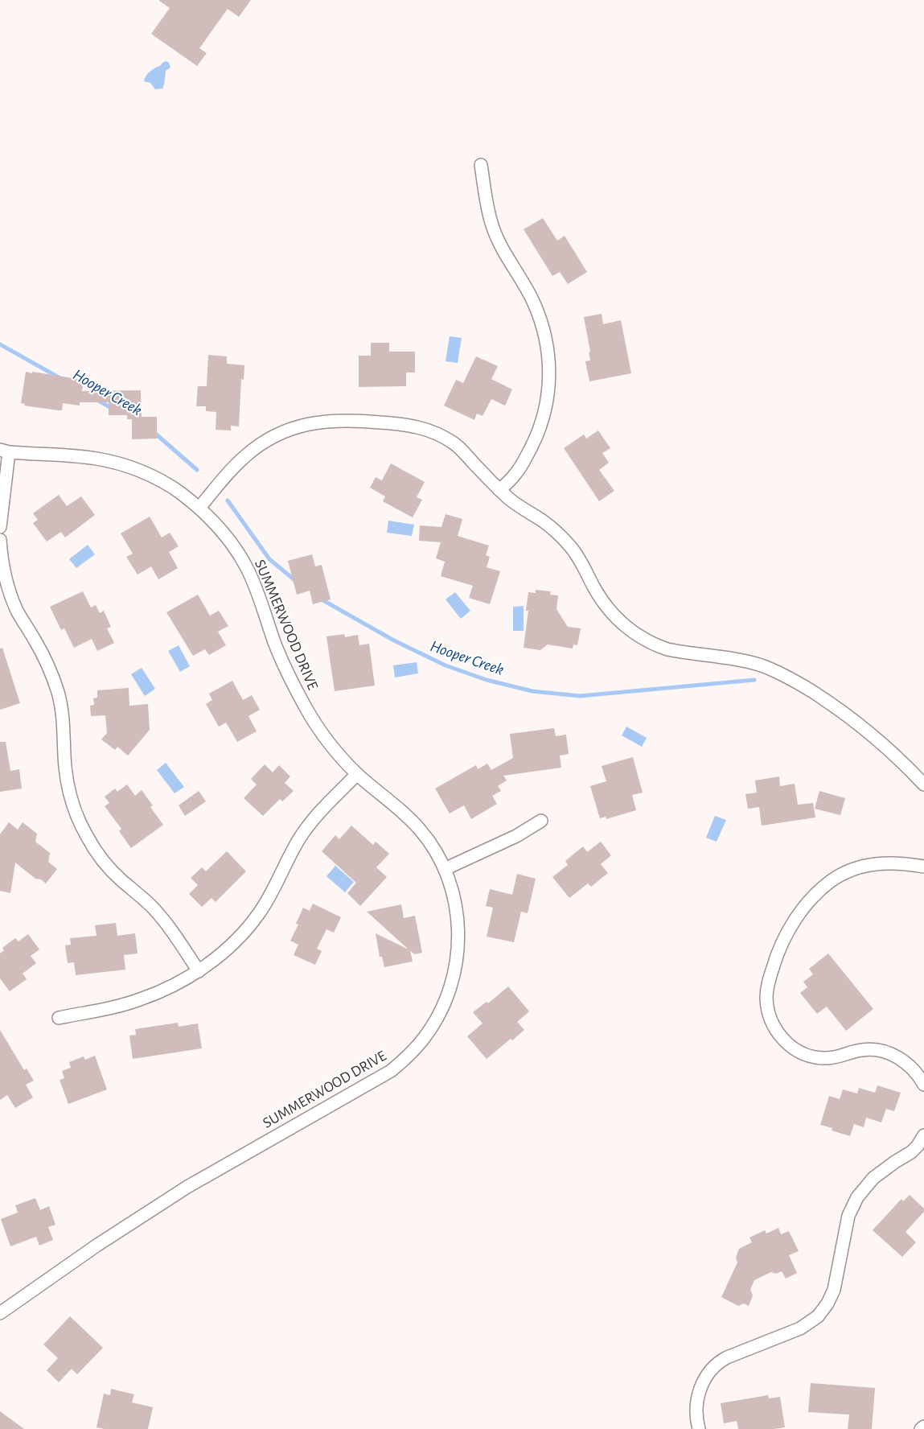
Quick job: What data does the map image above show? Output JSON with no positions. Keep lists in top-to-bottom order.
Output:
{
  "streets": {
    "street": ["SUMMERWOOD DRIVE"]
  },
  "water": ["Hooper Creek"]
}
